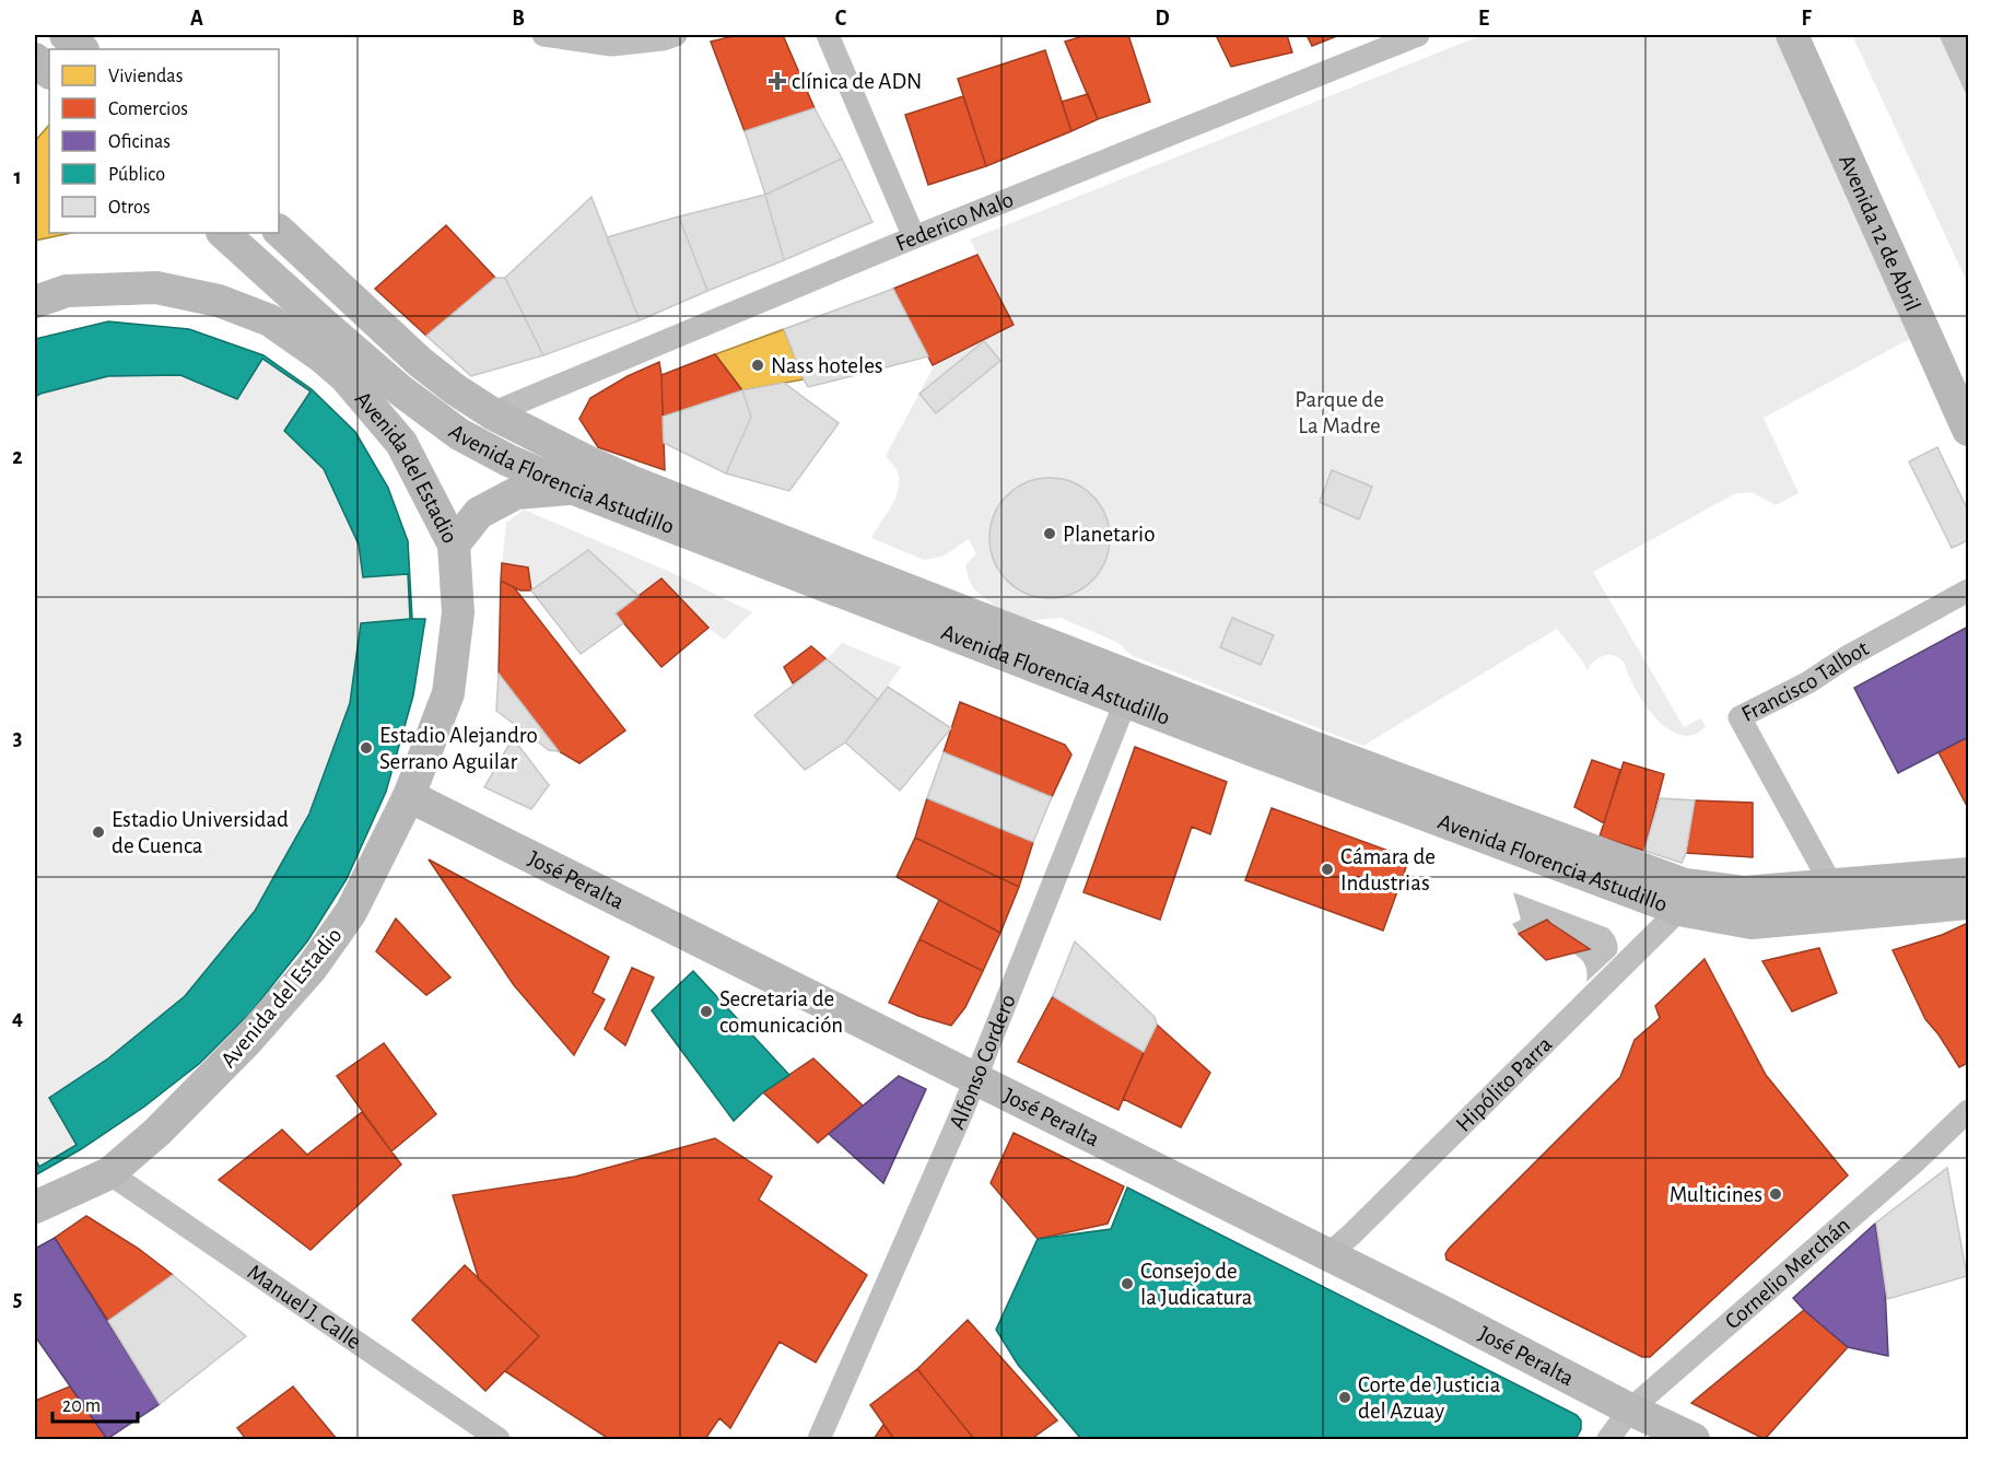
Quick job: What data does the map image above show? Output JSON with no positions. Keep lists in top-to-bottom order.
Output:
{
  "streets": {
    "main road": [
      "Avenida 12 de Abril",
      "Avenida del Estadio",
      "Avenida Florencia Astudillo",
      "José Peralta"
    ],
    "street": [
      "Federico Malo",
      "Francisco Talbot",
      "Alfonso Cordero",
      "Hipólito Parra",
      "Cornelio Merchán",
      "Manuel J. Calle"
    ]
  },
  "crossings": [
    ["Federico Malo", "Avenida Florencia Astudillo"],
    ["Avenida del Estadio", "José Peralta"],
    ["Avenida del Estadio", "Manuel J. Calle"],
    ["Avenida Florencia Astudillo", "Francisco Talbot"],
    ["Avenida Florencia Astudillo", "Alfonso Cordero"],
    ["Avenida Florencia Astudillo", "Hipólito Parra"],
    ["José Peralta", "Alfonso Cordero"],
    ["José Peralta", "Hipólito Parra"],
    ["José Peralta", "Cornelio Merchán"]
  ],
  "parks": ["Parque de La Madre"],
  "places": {
    "health": ["clínica de ADN"],
    "other": [
      "Nass hoteles",
      "Planetario",
      "Estadio Alejandro Serrano Aguilar",
      "Estadio Universidad de Cuenca",
      "Cámara de Industrias",
      "Secretaria de comunicación",
      "Multicines",
      "Consejo de la Judicatura",
      "Corte de Justicia del Azuay"
    ]
  },
  "legend": [
    "Viviendas",
    "Comercios",
    "Oficinas",
    "Público",
    "Otros"
  ],
  "scale_bar": "20 m",
  "grid": {
    "columns": [
      "A",
      "B",
      "C",
      "D",
      "E",
      "F"
    ],
    "rows": [
      "1",
      "2",
      "3",
      "4",
      "5"
    ]
  }
}
